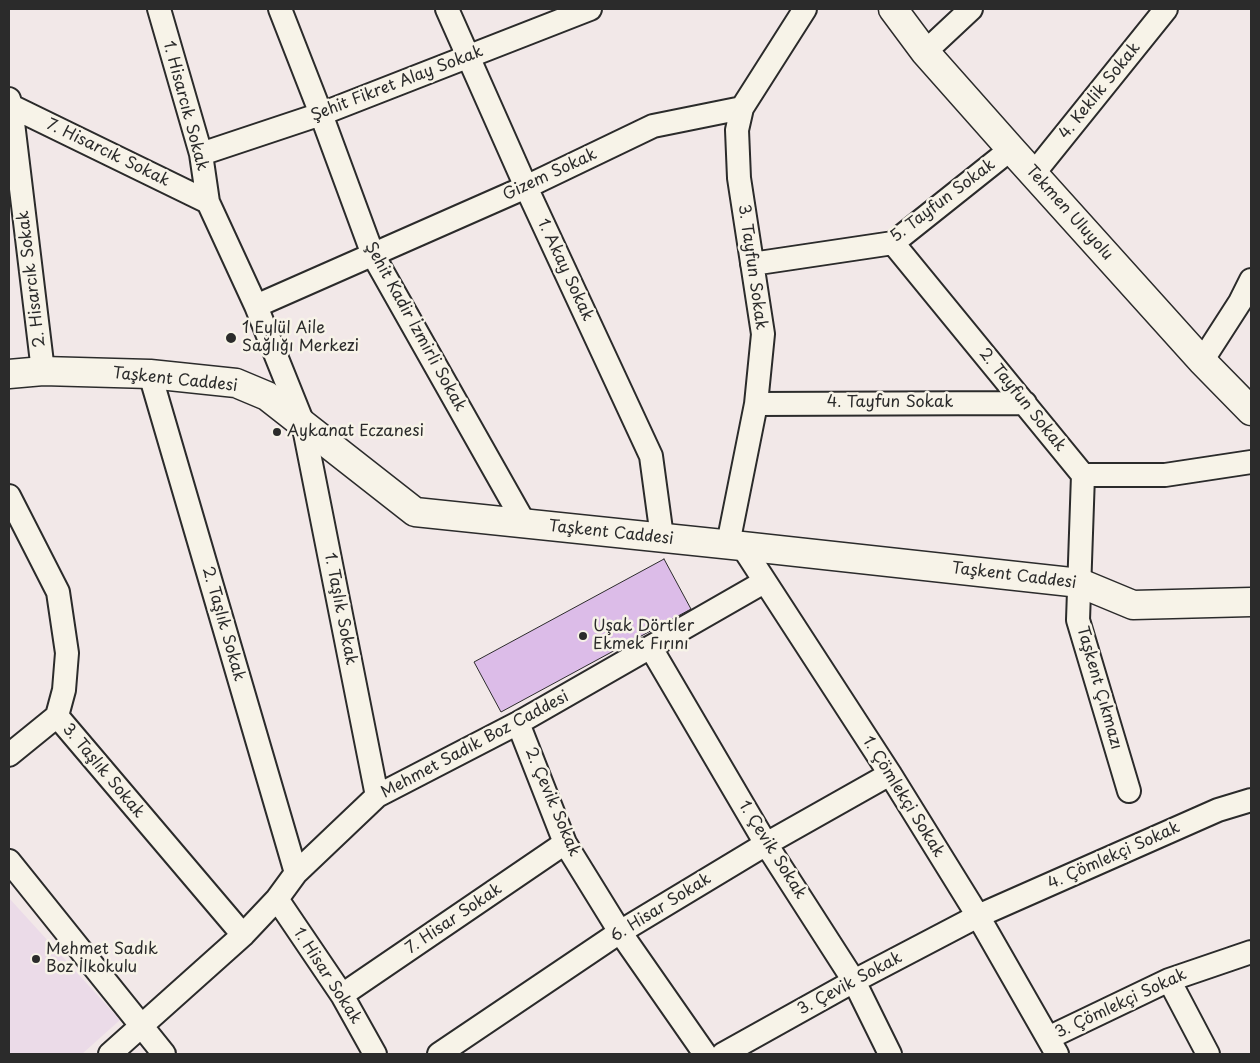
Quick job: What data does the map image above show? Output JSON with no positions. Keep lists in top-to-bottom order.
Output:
{
  "streets": {
    "street": [
      "Şehit Fikret Alay Sokak",
      "4. Keklik Sokak",
      "1. Hisarcık Sokak",
      "7. Hisarcık Sokak",
      "Gizem Sokak",
      "5. Tayfun Sokak",
      "Tekmen Uluyolu",
      "3. Tayfun Sokak",
      "1. Akay Sokak",
      "2. Hisarcık Sokak",
      "Şehit Kadir İzmirli Sokak",
      "Taşkent Caddesi",
      "2. Tayfun Sokak",
      "4. Tayfun Sokak",
      "1. Taşlık Sokak",
      "2. Taşlık Sokak",
      "Taşkent Çıkmazı",
      "Mehmet Sadık Boz Caddesi",
      "3. Taşlık Sokak",
      "1. Çömlekçi Sokak",
      "2. Çevik Sokak",
      "1. Çevik Sokak",
      "4. Çömlekçi Sokak",
      "6. Hisar Sokak",
      "7. Hisar Sokak",
      "1. Hisar Sokak",
      "3. Çevik Sokak",
      "3. Çömlekçi Sokak"
    ]
  },
  "crossings": [
    ["Şehit Fikret Alay Sokak", "1. Hisarcık Sokak"],
    ["Şehit Fikret Alay Sokak", "1. Akay Sokak"],
    ["Şehit Fikret Alay Sokak", "Şehit Kadir İzmirli Sokak"],
    ["4. Keklik Sokak", "Tekmen Uluyolu"],
    ["1. Hisarcık Sokak", "7. Hisarcık Sokak"],
    ["1. Hisarcık Sokak", "Gizem Sokak"],
    ["1. Hisarcık Sokak", "Taşkent Caddesi"],
    ["1. Hisarcık Sokak", "1. Taşlık Sokak"],
    ["7. Hisarcık Sokak", "2. Hisarcık Sokak"],
    ["Gizem Sokak", "3. Tayfun Sokak"],
    ["Gizem Sokak", "1. Akay Sokak"],
    ["Gizem Sokak", "Şehit Kadir İzmirli Sokak"],
    ["5. Tayfun Sokak", "Tekmen Uluyolu"],
    ["5. Tayfun Sokak", "3. Tayfun Sokak"],
    ["5. Tayfun Sokak", "2. Tayfun Sokak"],
    ["3. Tayfun Sokak", "Taşkent Caddesi"],
    ["3. Tayfun Sokak", "4. Tayfun Sokak"],
    ["3. Tayfun Sokak", "1. Çömlekçi Sokak"],
    ["1. Akay Sokak", "Taşkent Caddesi"],
    ["2. Hisarcık Sokak", "Taşkent Caddesi"],
    ["Şehit Kadir İzmirli Sokak", "Taşkent Caddesi"],
    ["Taşkent Caddesi", "1. Taşlık Sokak"],
    ["Taşkent Caddesi", "2. Taşlık Sokak"],
    ["Taşkent Caddesi", "Taşkent Çıkmazı"],
    ["Taşkent Caddesi", "1. Çömlekçi Sokak"],
    ["2. Tayfun Sokak", "4. Tayfun Sokak"],
    ["1. Taşlık Sokak", "Mehmet Sadık Boz Caddesi"],
    ["2. Taşlık Sokak", "Mehmet Sadık Boz Caddesi"],
    ["Mehmet Sadık Boz Caddesi", "3. Taşlık Sokak"],
    ["Mehmet Sadık Boz Caddesi", "1. Çömlekçi Sokak"],
    ["Mehmet Sadık Boz Caddesi", "2. Çevik Sokak"],
    ["Mehmet Sadık Boz Caddesi", "1. Çevik Sokak"],
    ["Mehmet Sadık Boz Caddesi", "1. Hisar Sokak"],
    ["1. Çömlekçi Sokak", "4. Çömlekçi Sokak"],
    ["1. Çömlekçi Sokak", "6. Hisar Sokak"],
    ["1. Çömlekçi Sokak", "3. Çevik Sokak"],
    ["1. Çömlekçi Sokak", "3. Çömlekçi Sokak"],
    ["2. Çevik Sokak", "6. Hisar Sokak"],
    ["2. Çevik Sokak", "7. Hisar Sokak"],
    ["1. Çevik Sokak", "6. Hisar Sokak"],
    ["1. Çevik Sokak", "3. Çevik Sokak"],
    ["4. Çömlekçi Sokak", "3. Çevik Sokak"],
    ["7. Hisar Sokak", "1. Hisar Sokak"]
  ],
  "places": [
    "1 Eylül Aile Sağlığı Merkezi",
    "Aykanat Eczanesi",
    "Uşak Dörtler Ekmek Fırını",
    "Mehmet Sadık Boz İlkokulu"
  ]
}
